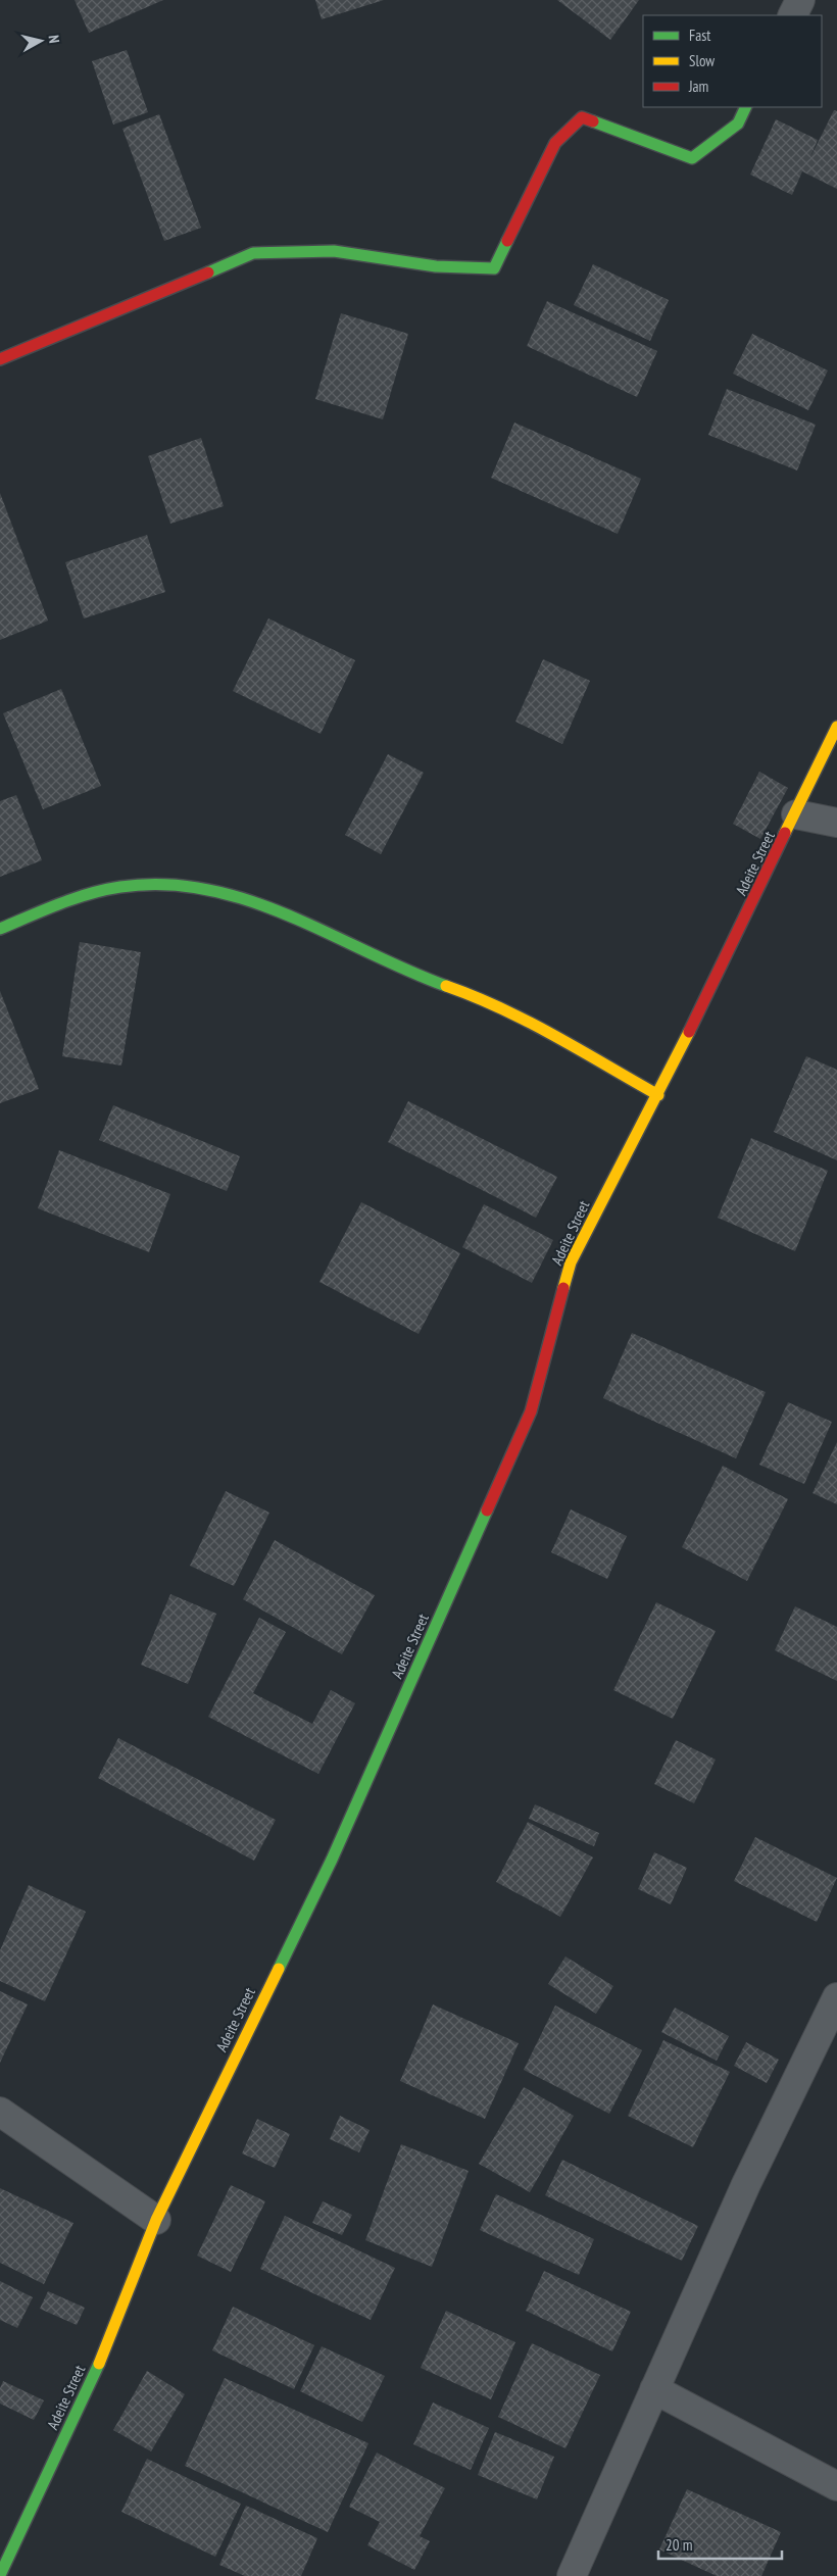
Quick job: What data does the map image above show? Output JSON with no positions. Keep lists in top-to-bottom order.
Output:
{
  "streets": {
    "street": ["Adeite Street"]
  },
  "legend": ["Fast", "Slow", "Jam"],
  "scale_bar": "20 m",
  "north": "right"
}
